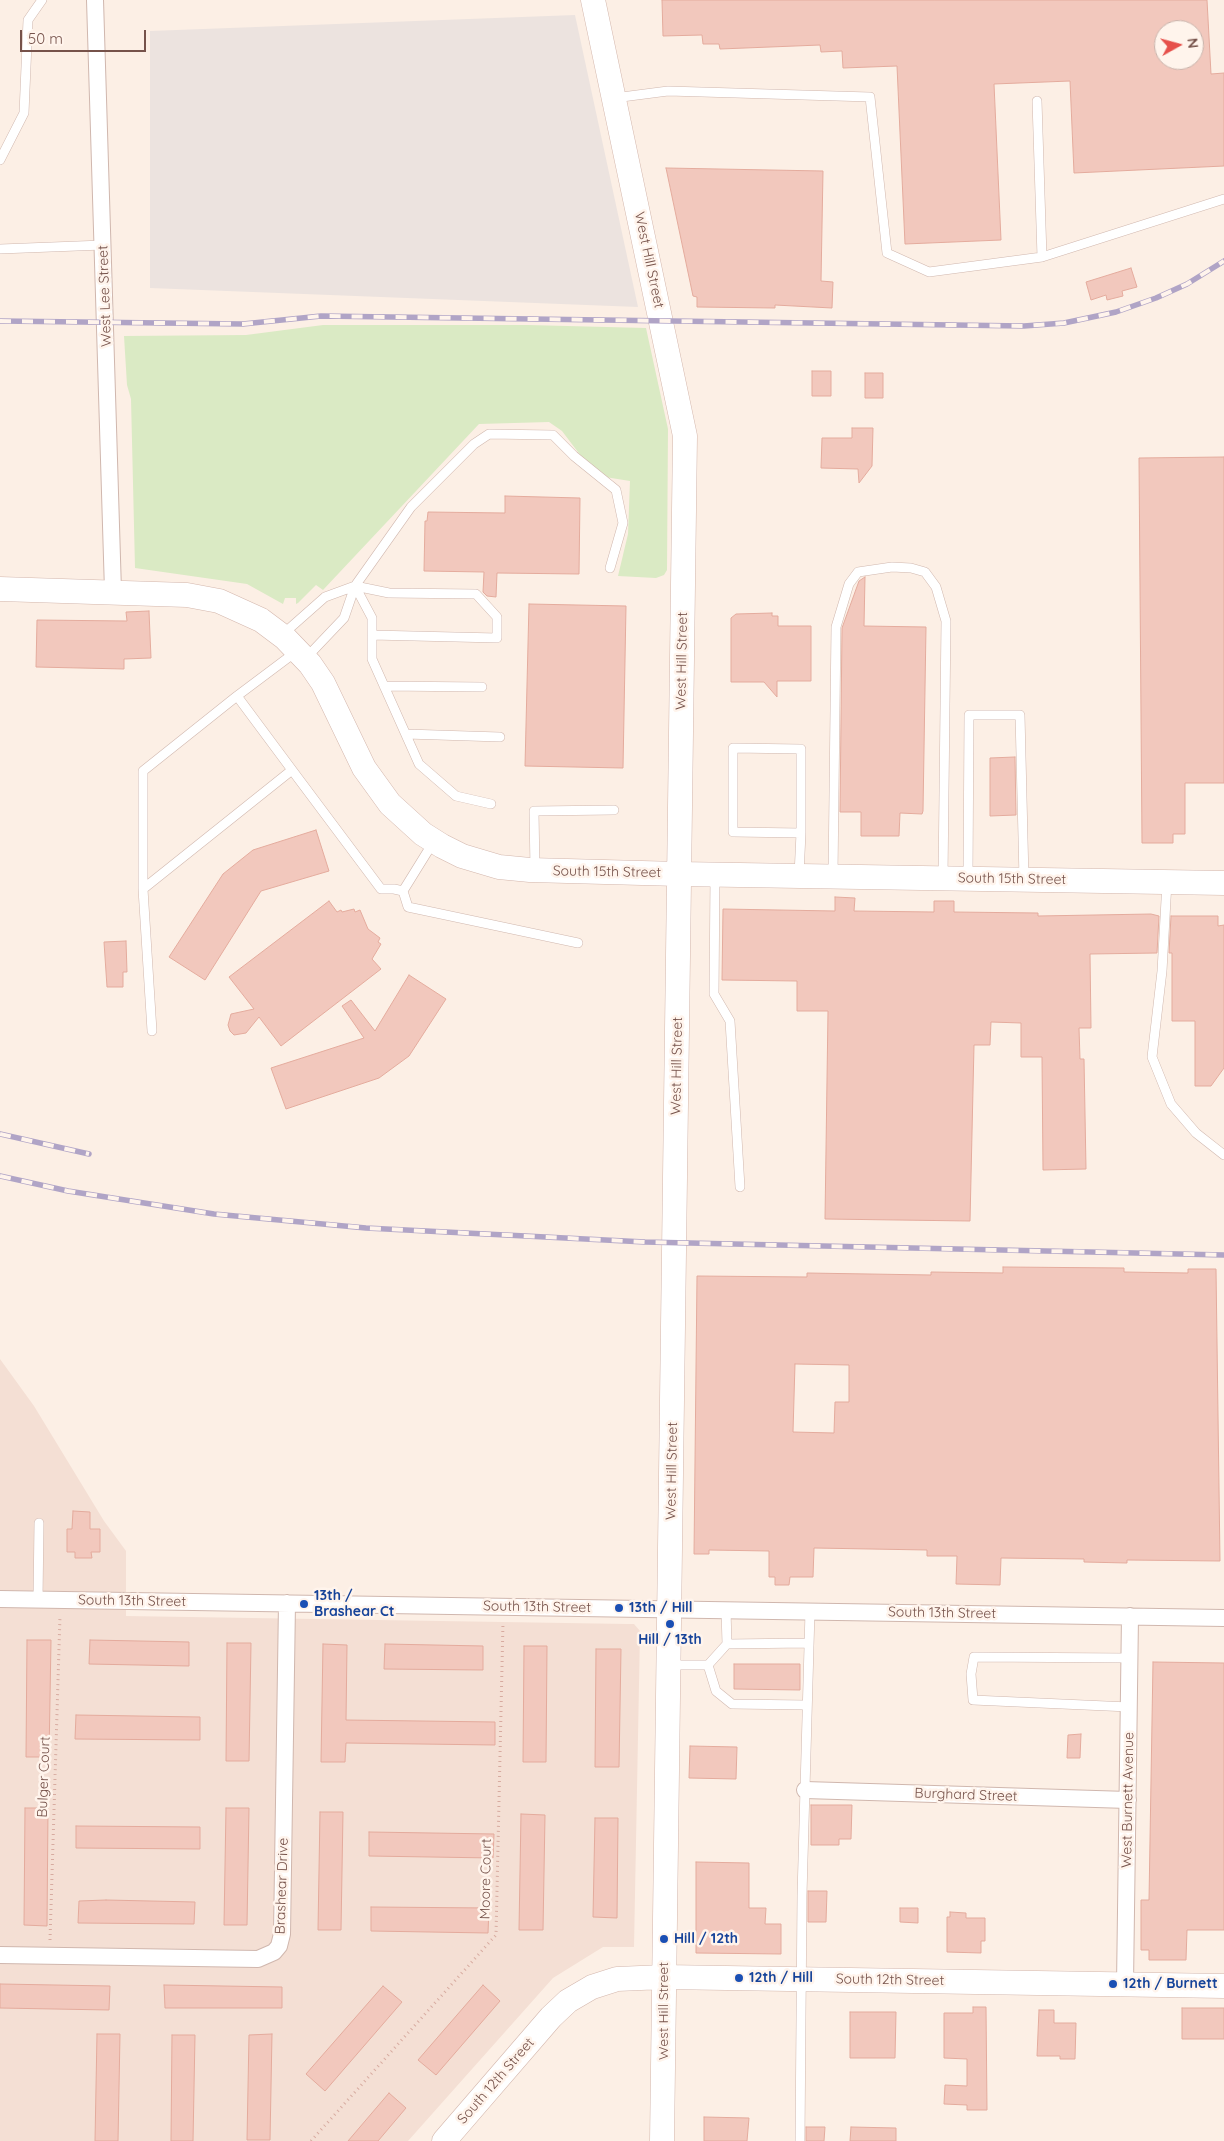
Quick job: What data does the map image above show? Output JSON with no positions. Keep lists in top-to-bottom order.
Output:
{
  "streets": {
    "street": [
      "West Hill Street",
      "West Lee Street",
      "South 15th Street",
      "South 13th Street",
      "Burghard Street",
      "West Burnett Avenue",
      "Brashear Drive",
      "South 12th Street"
    ],
    "path": ["Bulger Court", "Moore Court"]
  },
  "crossings": [
    ["West Hill Street", "South 15th Street"],
    ["West Hill Street", "South 13th Street"],
    ["West Hill Street", "South 12th Street"],
    ["West Lee Street", "South 15th Street"],
    ["South 13th Street", "Bulger Court"],
    ["South 13th Street", "West Burnett Avenue"],
    ["South 13th Street", "Moore Court"],
    ["South 13th Street", "Brashear Drive"],
    ["Bulger Court", "Brashear Drive"],
    ["Burghard Street", "West Burnett Avenue"],
    ["West Burnett Avenue", "South 12th Street"]
  ],
  "places": [
    "13th / Brashear Ct",
    "13th / Hill",
    "Hill / 13th",
    "Hill / 12th",
    "12th / Hill",
    "12th / Burnett"
  ],
  "scale_bar": "50 m",
  "north": "right"
}
